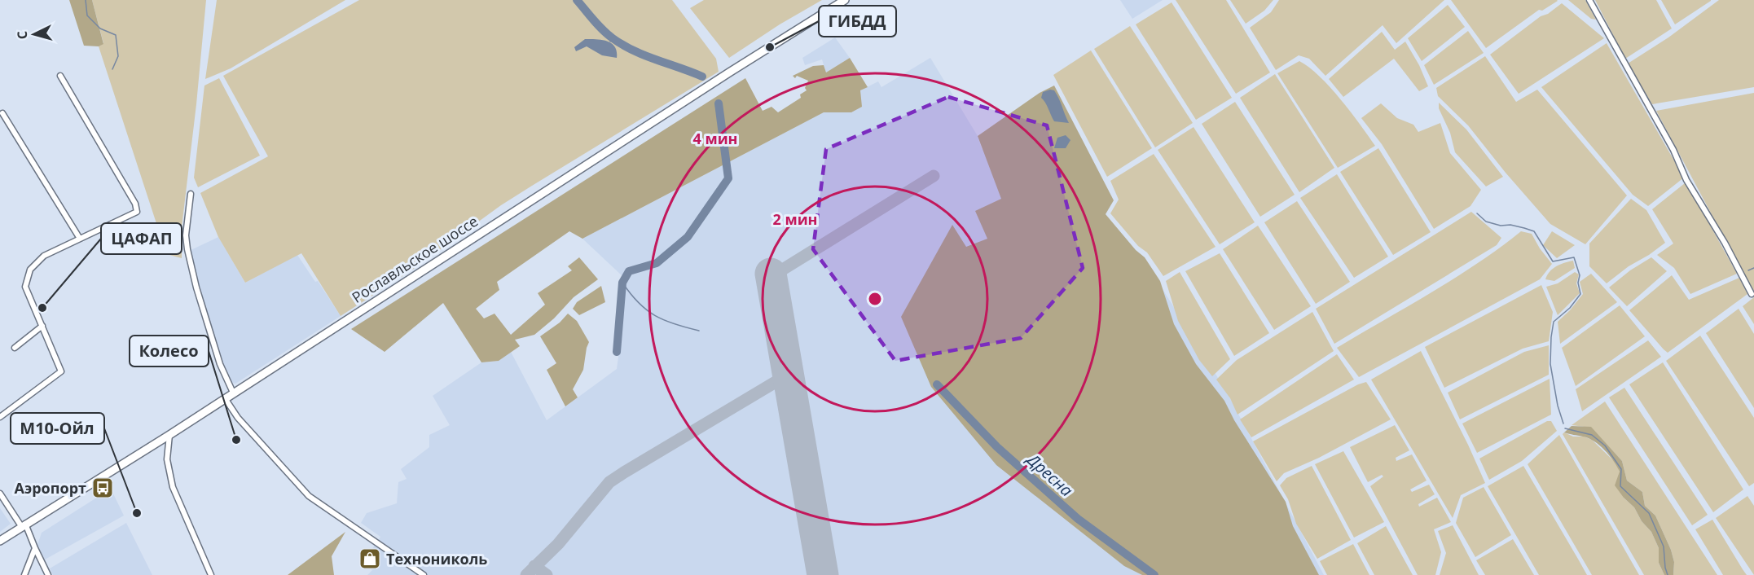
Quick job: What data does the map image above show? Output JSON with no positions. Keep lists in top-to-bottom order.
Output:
{
  "streets": {
    "main road": ["Рославльское шоссе"]
  },
  "water": ["Дресна"],
  "places": {
    "other": [
      "ГИБДД",
      "ЦАФАП",
      "Колесо",
      "М10-Ойл"
    ],
    "bus stop": ["Аэропорт"],
    "shop": ["Технониколь"]
  },
  "north": "left",
  "rings": ["4 мин", "2 мин"]
}
